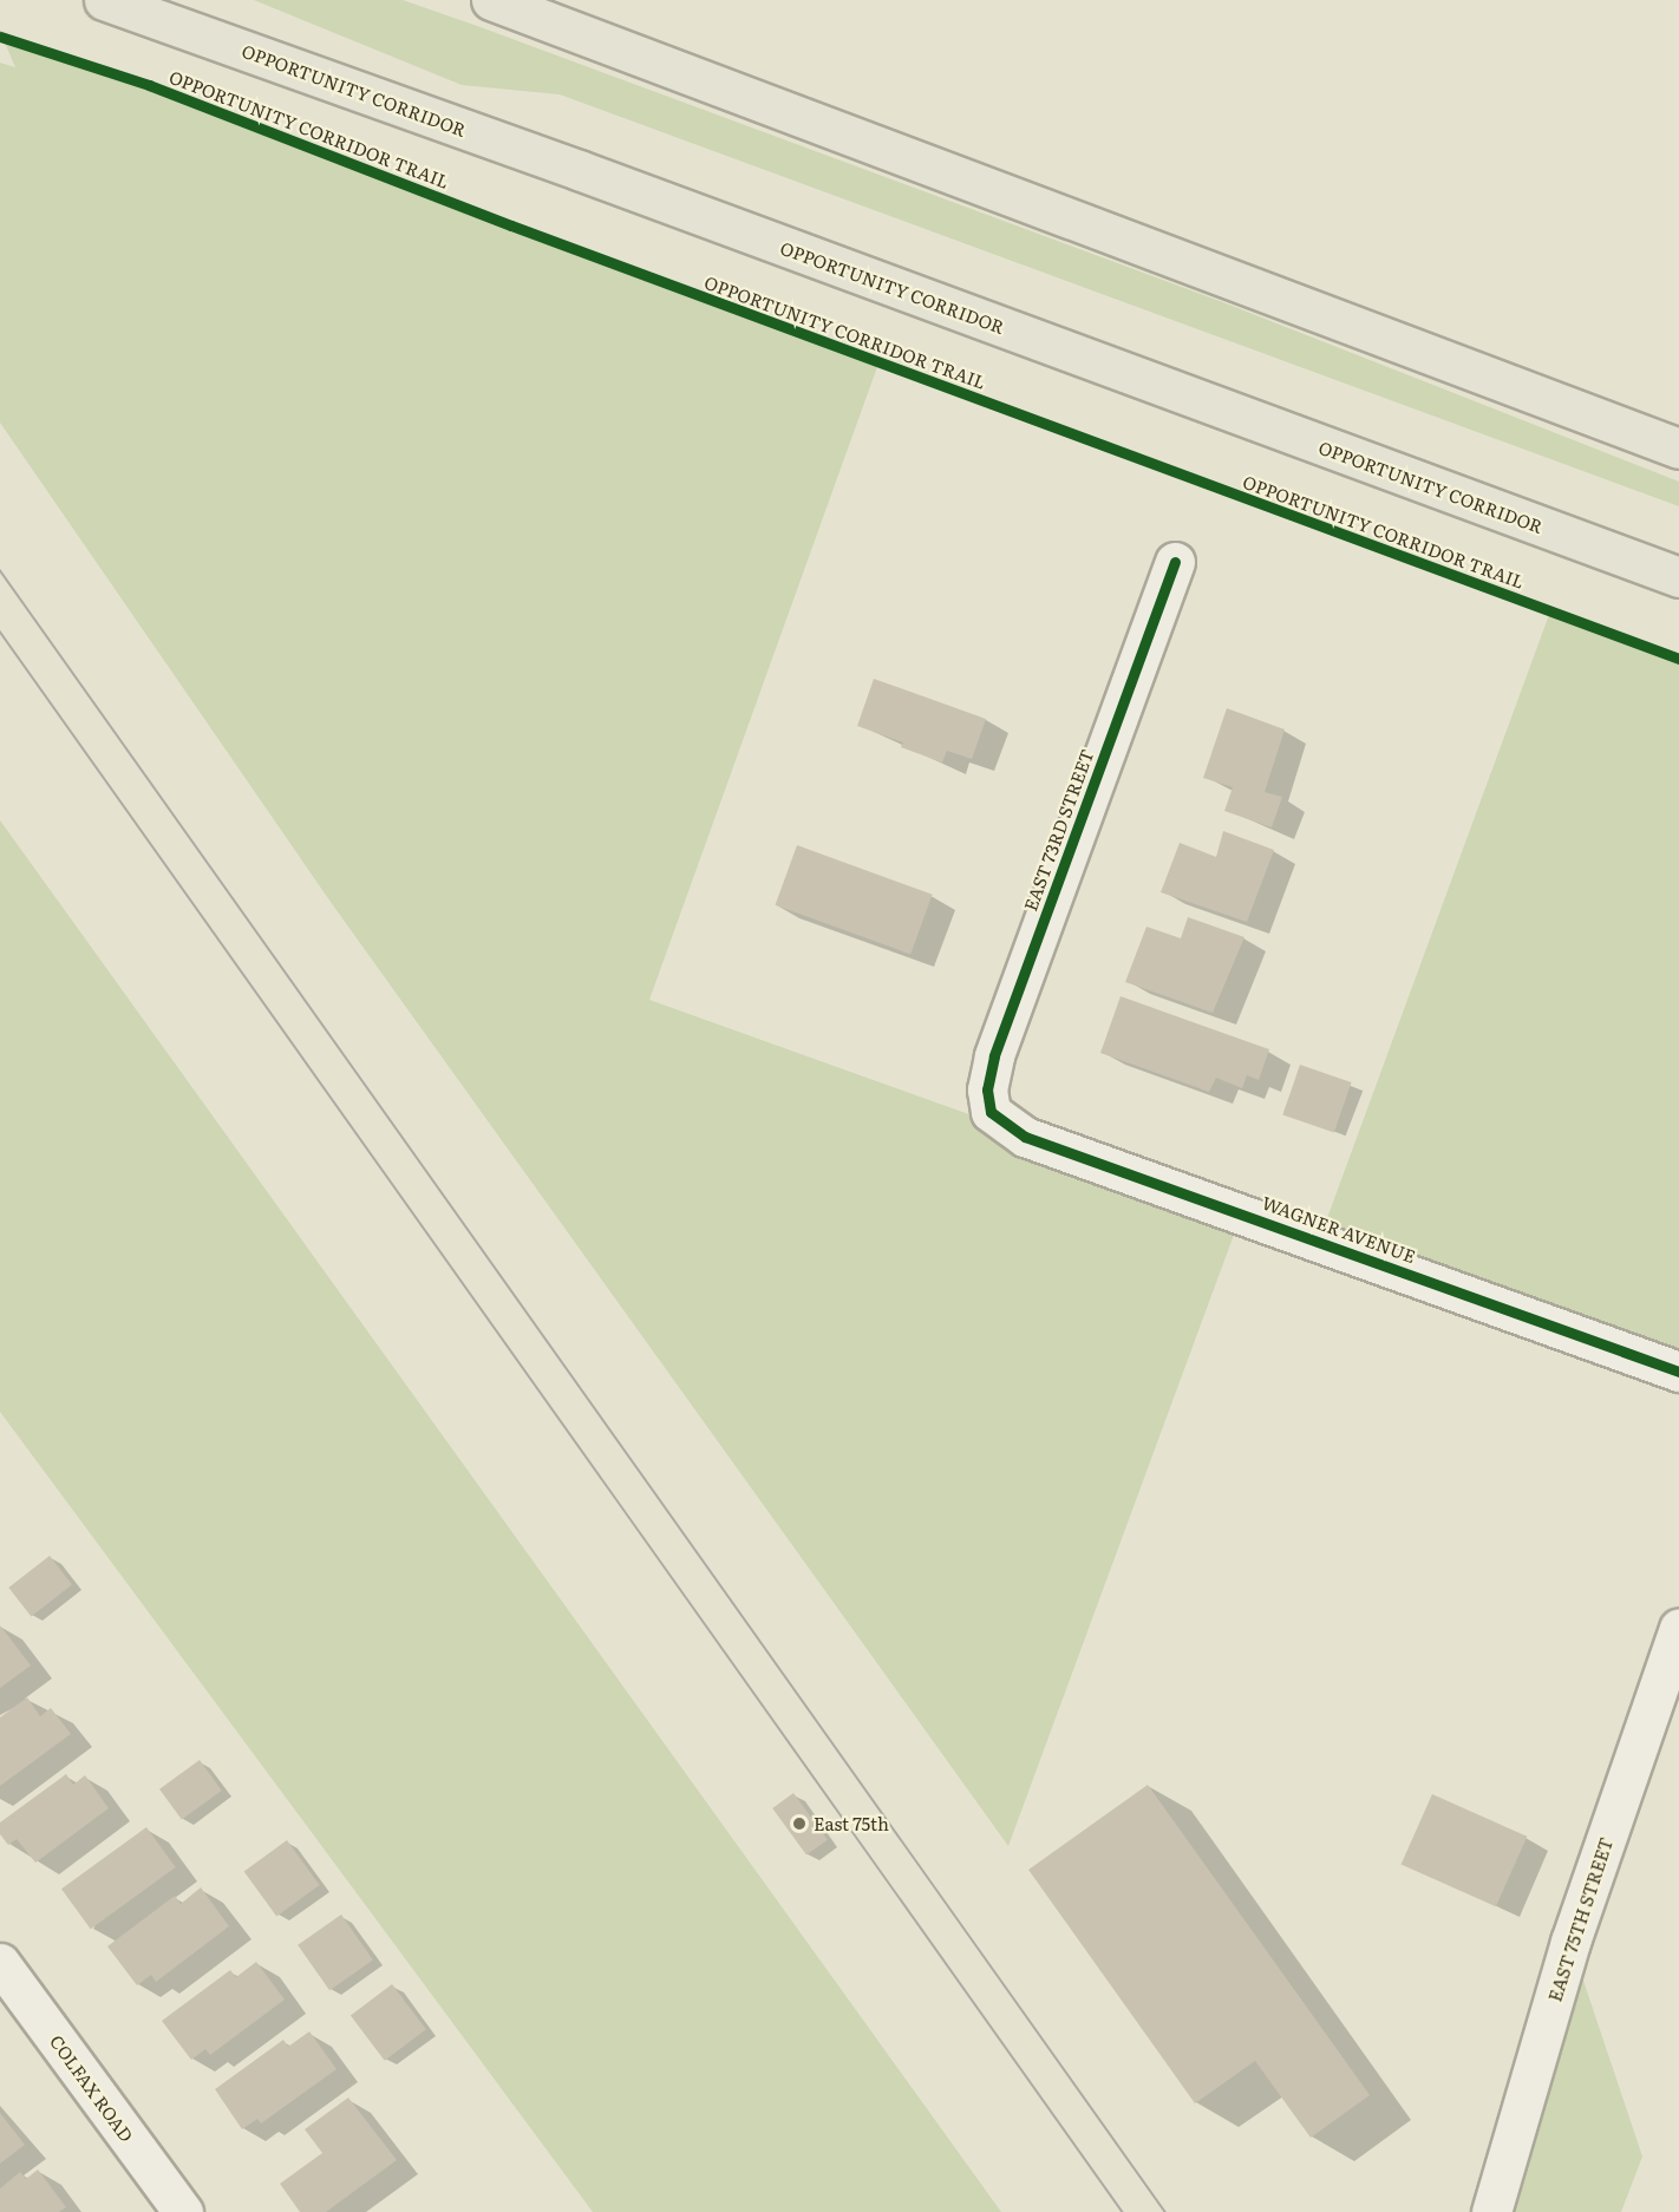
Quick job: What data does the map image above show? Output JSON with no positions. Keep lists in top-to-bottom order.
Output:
{
  "streets": {
    "main road": ["OPPORTUNITY CORRIDOR"],
    "street": [
      "EAST 73RD STREET",
      "WAGNER AVENUE",
      "EAST 75TH STREET",
      "COLFAX ROAD"
    ],
    "cycle path": ["OPPORTUNITY CORRIDOR TRAIL"]
  },
  "crossings": [
    ["EAST 73RD STREET", "WAGNER AVENUE"]
  ],
  "places": ["East 75th"]
}
